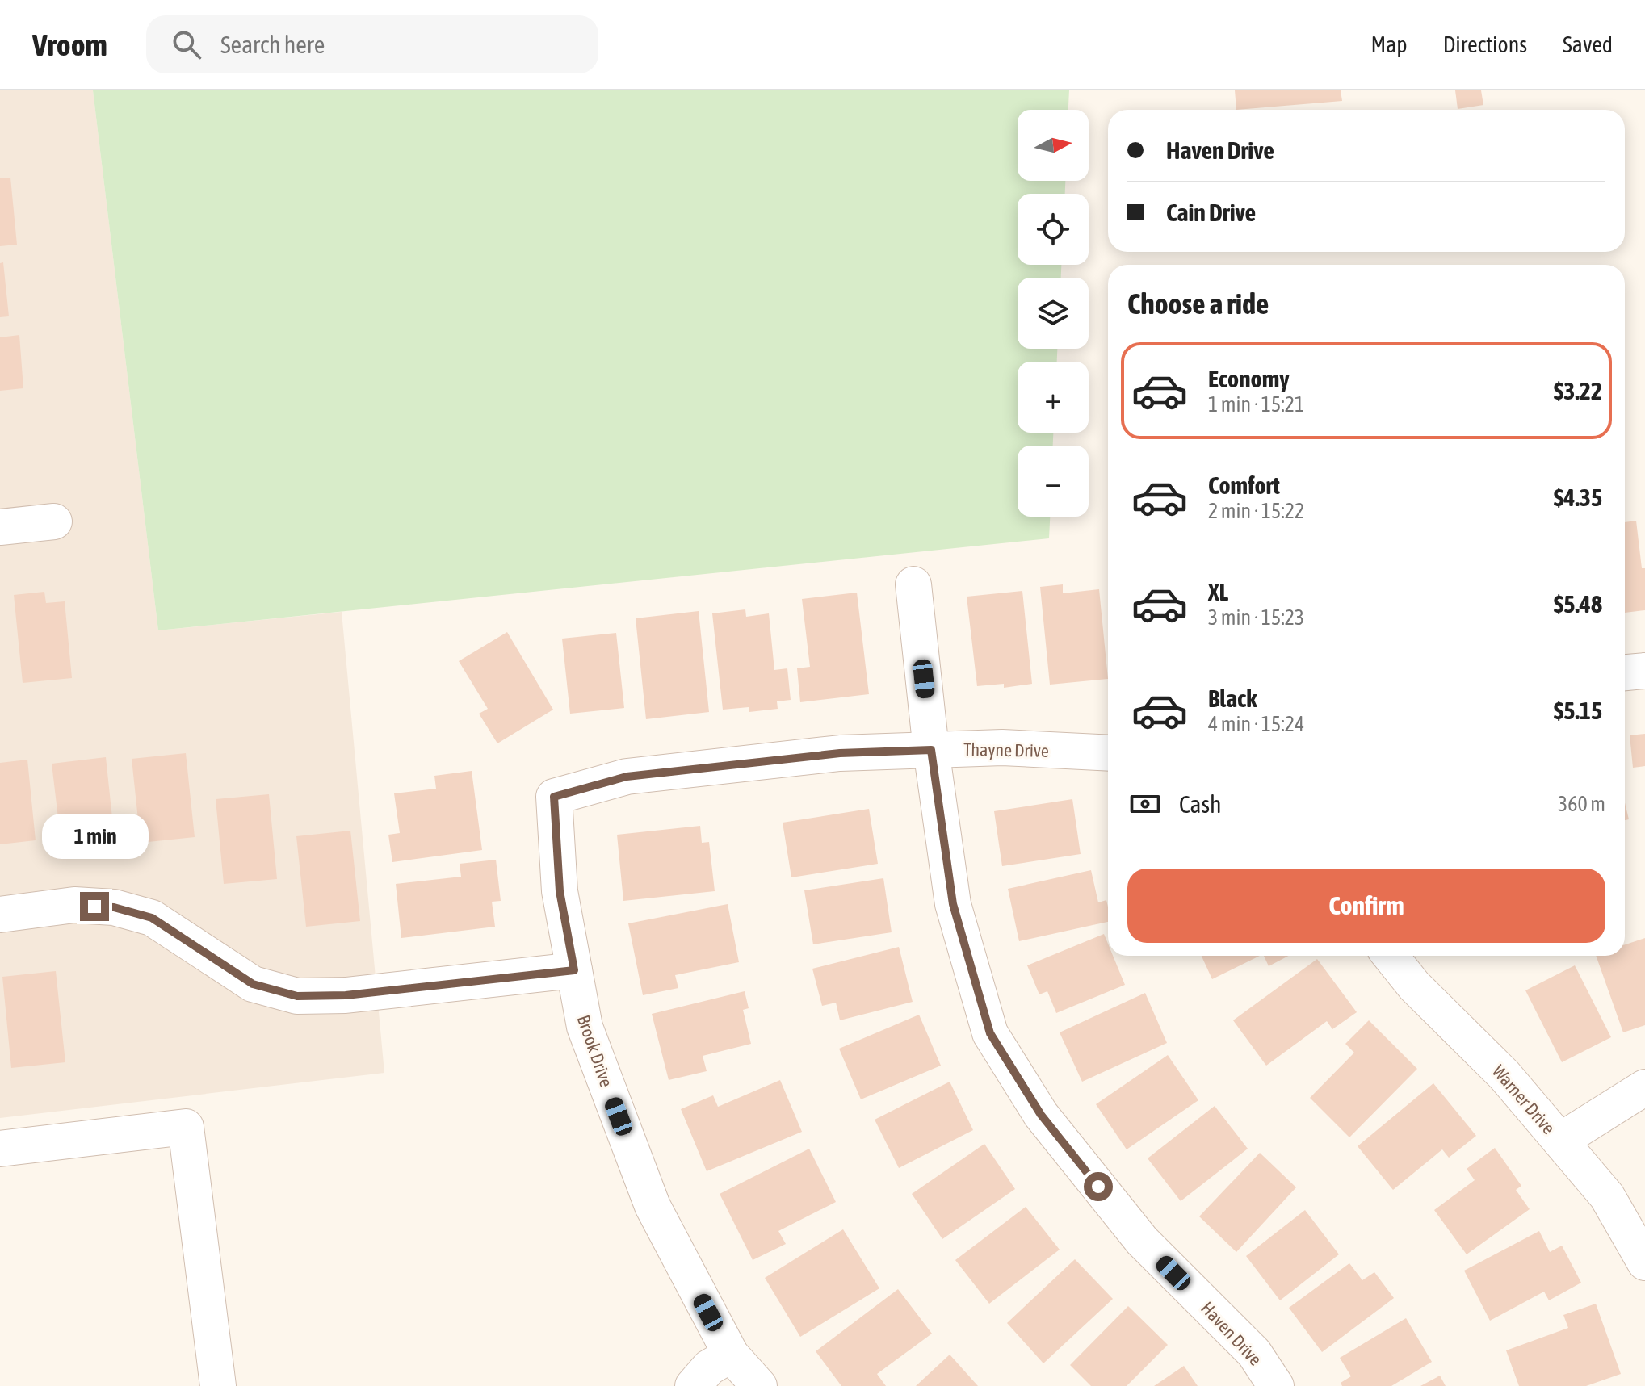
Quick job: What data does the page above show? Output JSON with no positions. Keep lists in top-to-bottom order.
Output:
{
  "streets": {
    "street": [
      "Thayne Drive",
      "Brook Drive",
      "Warner Drive",
      "Haven Drive"
    ]
  },
  "crossings": [
    ["Thayne Drive", "Brook Drive"],
    ["Thayne Drive", "Haven Drive"]
  ],
  "north": "right",
  "page": {
    "header": "Vroom",
    "search": "Search here",
    "nav": ["Map", "Directions", "Saved"],
    "map_buttons": ["+", "−"],
    "banner": ["Haven Drive", "Cain Drive"],
    "heading": "Choose a ride",
    "list": [
      {
        "name": "Economy",
        "note": "1 min · 15:21",
        "value": "$3.22"
      },
      {
        "name": "Comfort",
        "note": "2 min · 15:22",
        "value": "$4.35"
      },
      {
        "name": "XL",
        "note": "3 min · 15:23",
        "value": "$5.48"
      },
      {
        "name": "Black",
        "note": "4 min · 15:24",
        "value": "$5.15"
      }
    ],
    "pay": ["Cash", "360 m"],
    "bubble": "1 min",
    "buttons": "Confirm"
  }
}
